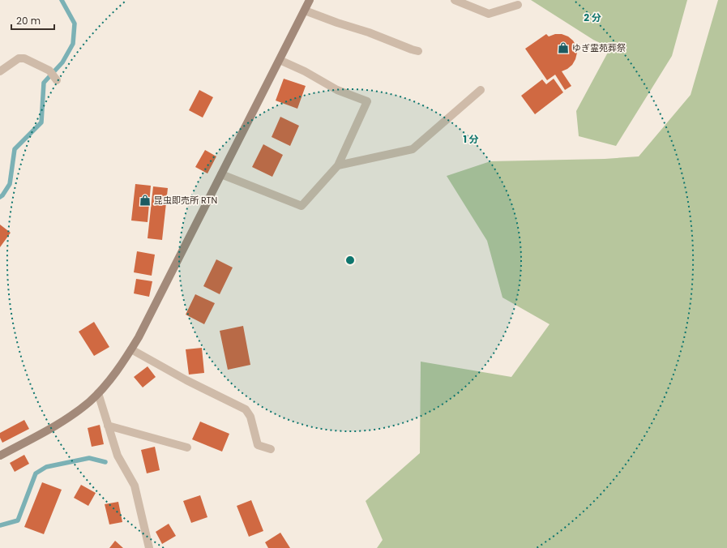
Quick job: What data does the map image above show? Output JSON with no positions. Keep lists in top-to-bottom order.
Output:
{
  "places": {
    "shop": ["ゆぎ霊苑葬祭", "昆虫即売所 RTN"]
  },
  "scale_bar": "20 m",
  "rings": ["2 分", "1 分"]
}
